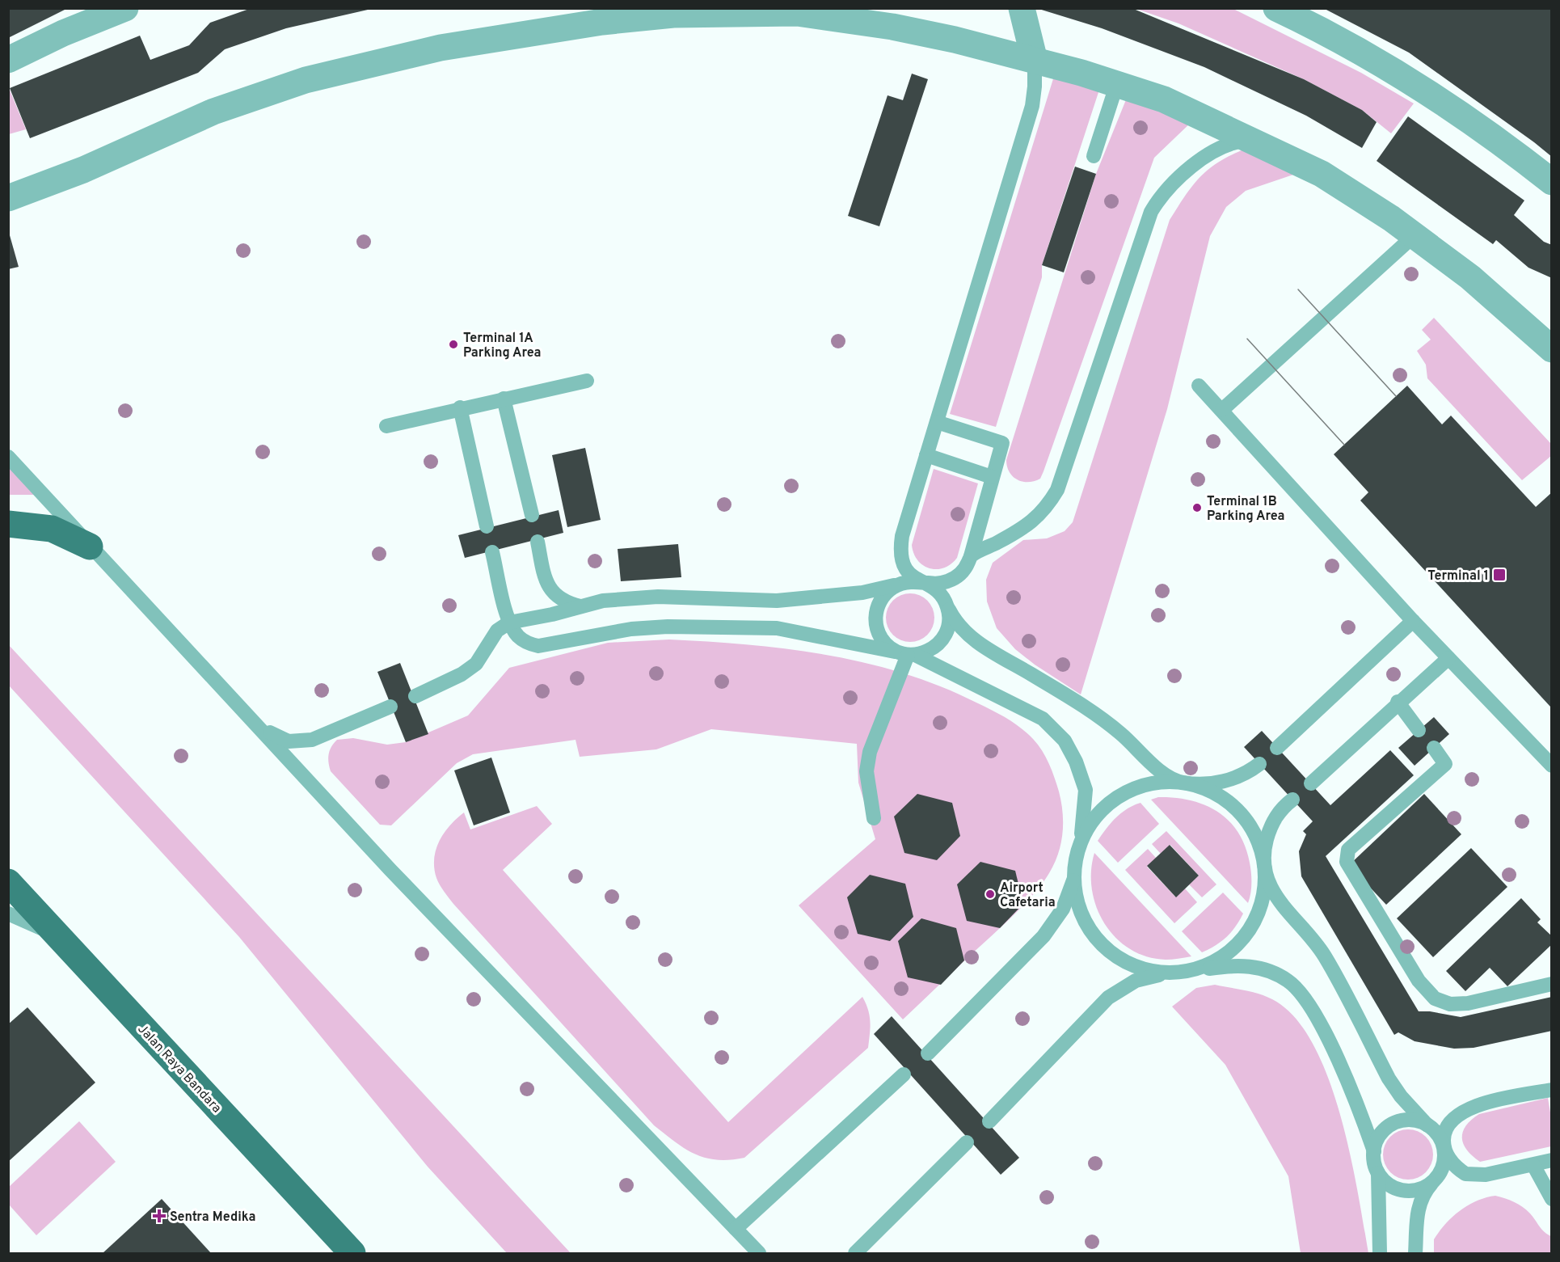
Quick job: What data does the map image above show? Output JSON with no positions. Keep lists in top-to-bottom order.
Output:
{
  "streets": {
    "main road": ["Jalan Raya Bandara"]
  },
  "places": {
    "other": ["Terminal 1A Parking Area", "Terminal 1B Parking Area", "Airport Cafetaria"],
    "transit": ["Terminal 1"],
    "health": ["Sentra Medika"]
  }
}
